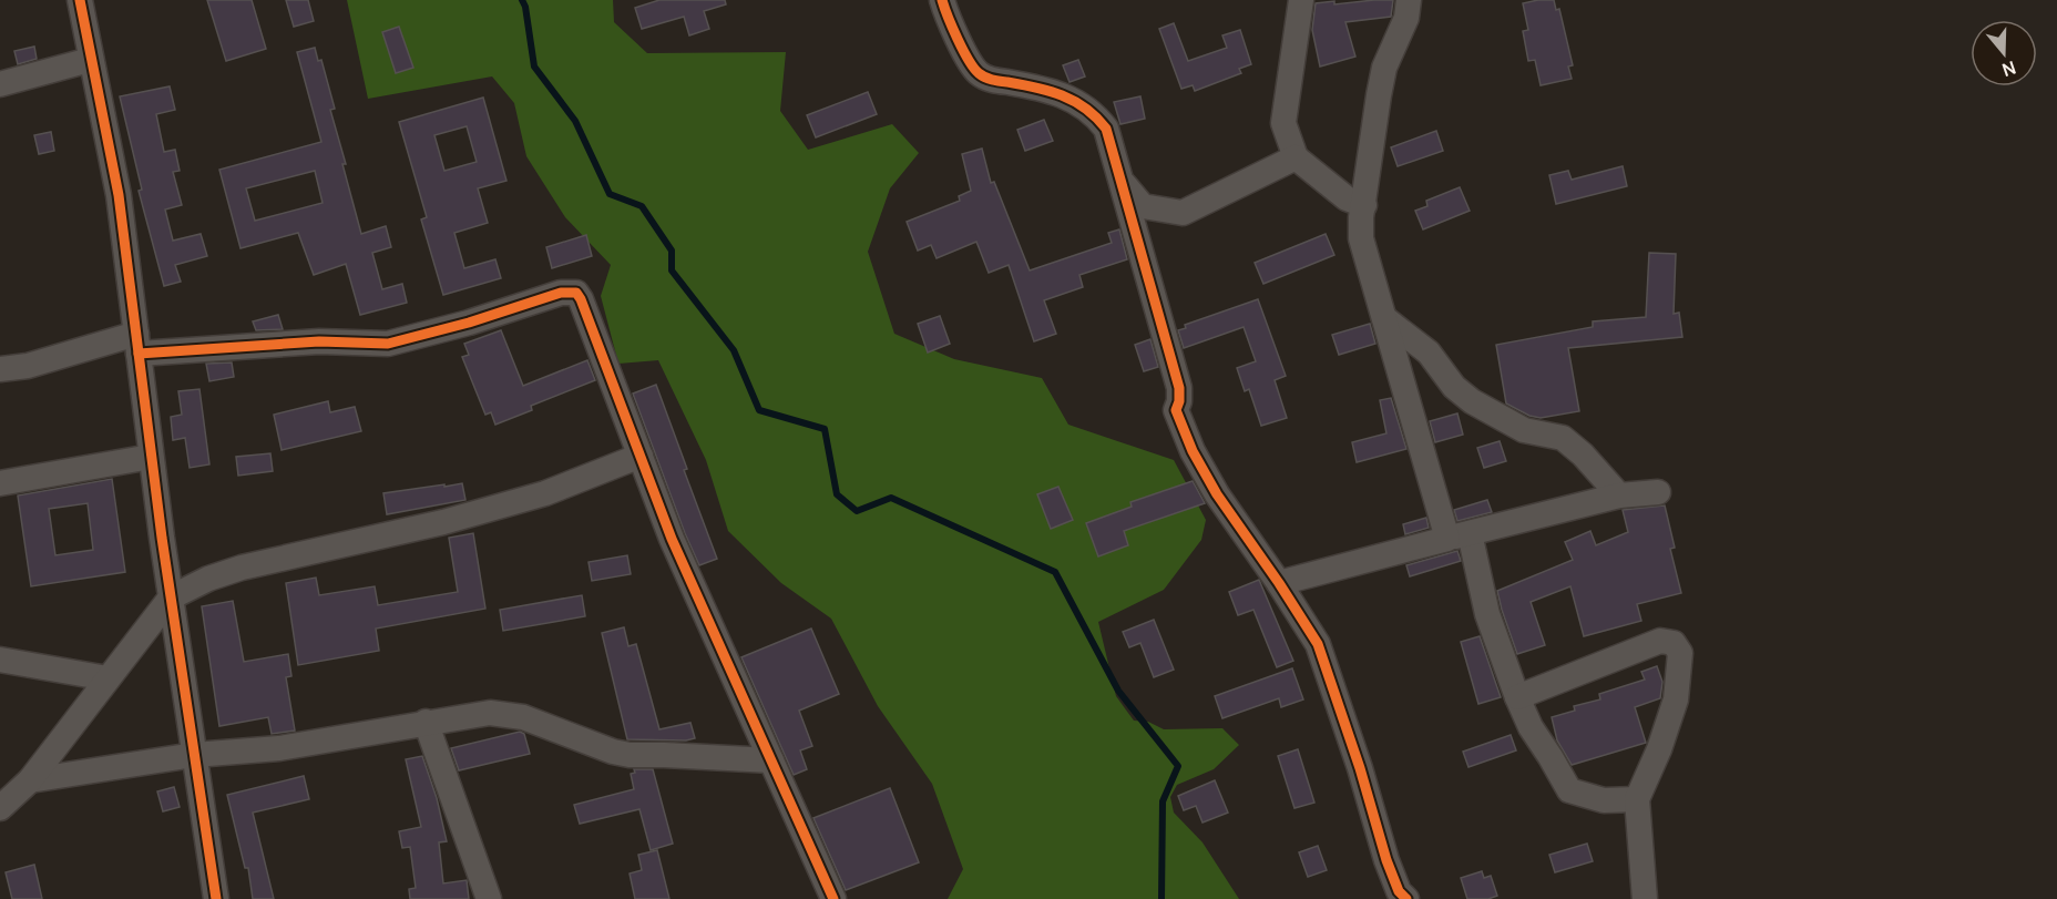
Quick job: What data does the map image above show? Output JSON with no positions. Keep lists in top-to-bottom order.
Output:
{
  "north": "bottom"
}
